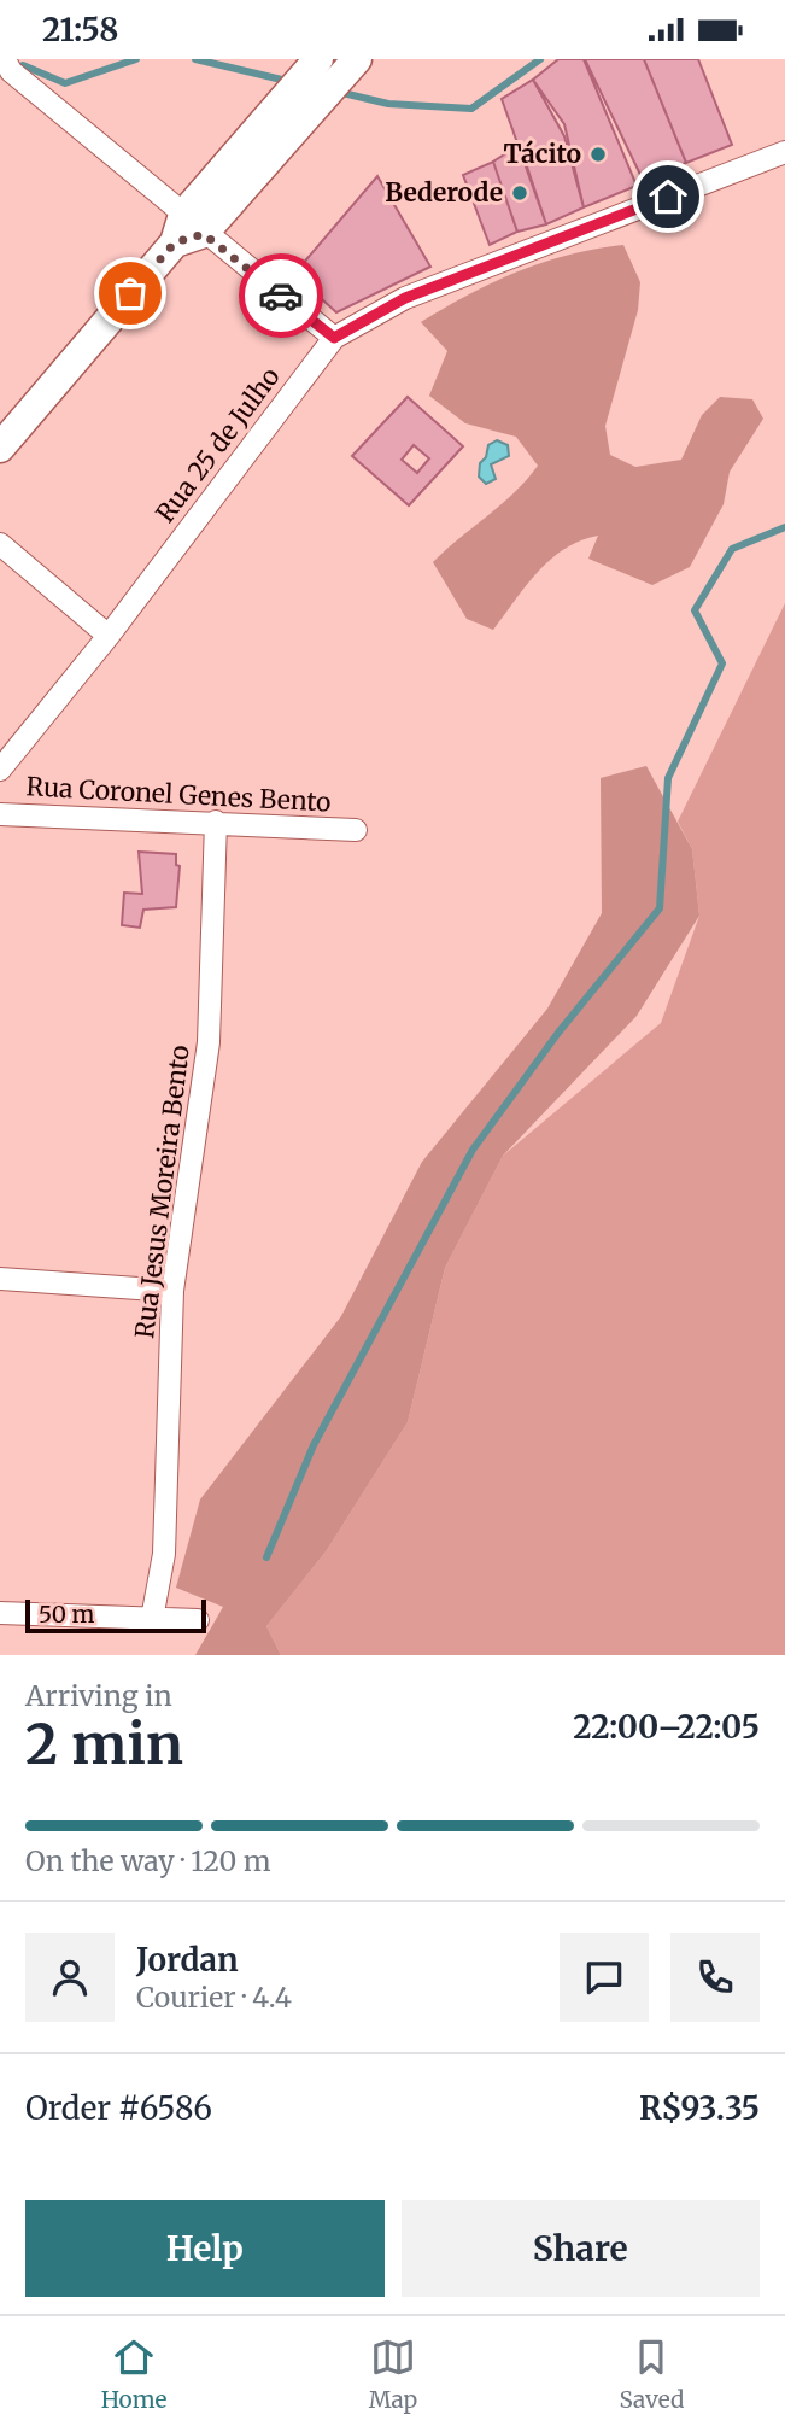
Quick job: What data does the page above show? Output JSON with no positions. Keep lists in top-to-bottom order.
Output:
{
  "streets": {
    "street": ["Rua 25 de Julho", "Rua Coronel Genes Bento", "Rua Jesus Moreira Bento"]
  },
  "crossings": [
    ["Rua Coronel Genes Bento", "Rua Jesus Moreira Bento"]
  ],
  "places": ["Tácito", "Bederode"],
  "scale_bar": "50 m",
  "page": {
    "status": "21:58",
    "scale": "50 m",
    "heading": ["2 min", "Arriving in", "22:00–22:05"],
    "panel": [
      "Jordan",
      "Courier · 4.4",
      "Order #6586",
      "R$93.35"
    ],
    "bar": "On the way · 120 m",
    "buttons": ["Help", "Share"],
    "tabs": ["Home", "Map", "Saved"]
  }
}
